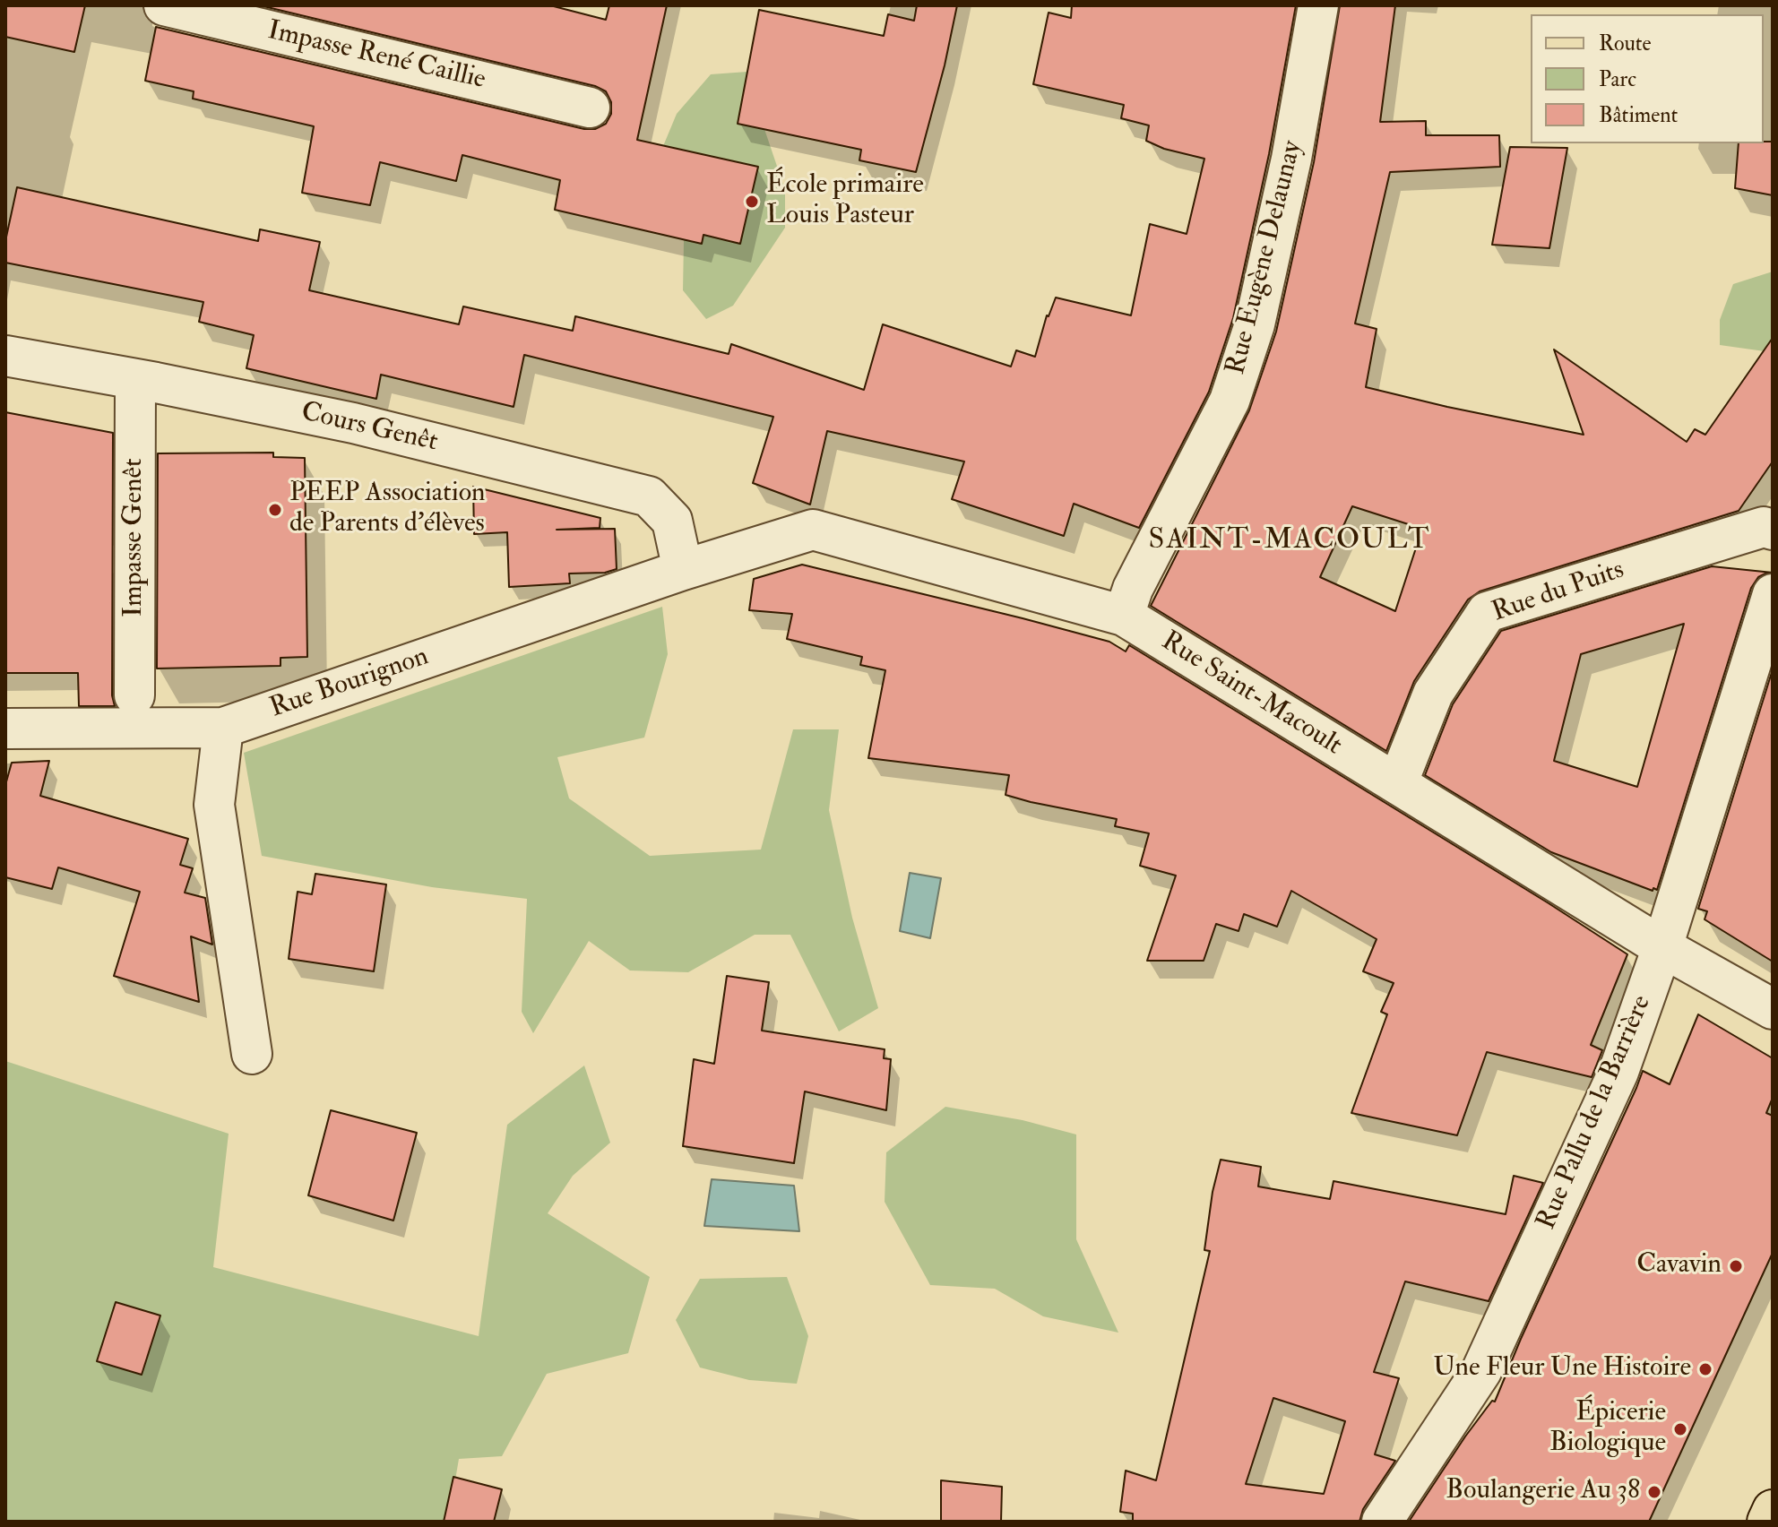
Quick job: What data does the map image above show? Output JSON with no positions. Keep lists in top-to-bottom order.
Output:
{
  "streets": {
    "street": [
      "Impasse René Caillie",
      "Rue Eugène Delaunay",
      "Cours Genêt",
      "Impasse Genêt",
      "Rue du Puits",
      "Rue Bourignon",
      "Rue Saint-Macoult",
      "Rue Pallu de la Barrière"
    ]
  },
  "crossings": [
    ["Rue Eugène Delaunay", "Rue Saint-Macoult"],
    ["Cours Genêt", "Impasse Genêt"],
    ["Cours Genêt", "Rue Bourignon"],
    ["Cours Genêt", "Rue Saint-Macoult"],
    ["Rue du Puits", "Rue Saint-Macoult"],
    ["Rue Bourignon", "Rue Saint-Macoult"],
    ["Rue Saint-Macoult", "Rue Pallu de la Barrière"]
  ],
  "districts": ["SAINT-MACOULT"],
  "places": [
    "École primaire Louis Pasteur",
    "PEEP Association de Parents d'élèves",
    "Cavavin",
    "Une Fleur Une Histoire",
    "Épicerie Biologique",
    "Boulangerie Au 38"
  ],
  "legend": ["Route", "Parc", "Bâtiment"]
}
